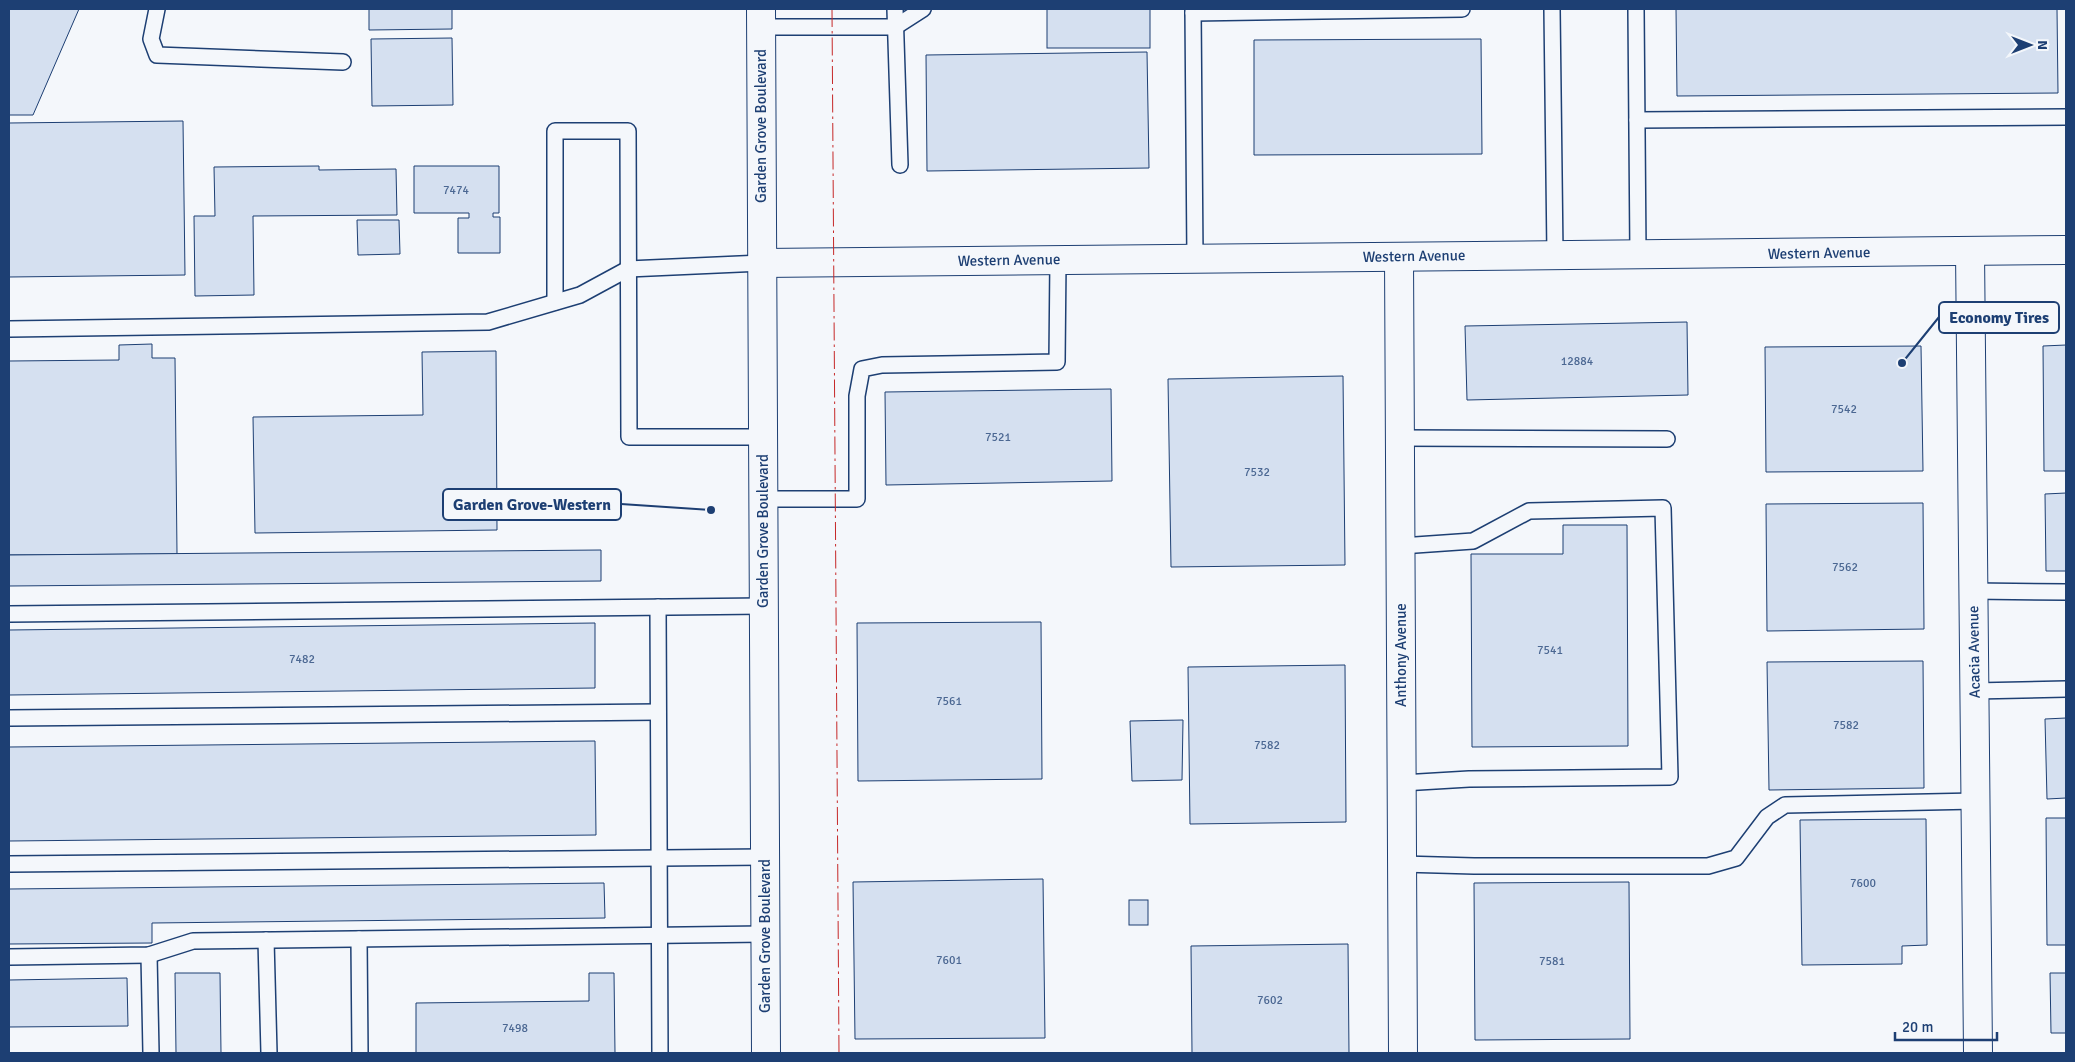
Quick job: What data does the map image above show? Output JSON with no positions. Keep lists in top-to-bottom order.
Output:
{
  "streets": {
    "street": [
      "Garden Grove Boulevard",
      "Western Avenue",
      "Acacia Avenue",
      "Anthony Avenue"
    ]
  },
  "crossings": [
    ["Garden Grove Boulevard", "Western Avenue"],
    ["Western Avenue", "Acacia Avenue"],
    ["Western Avenue", "Anthony Avenue"]
  ],
  "places": ["Economy Tires", "Garden Grove-Western"],
  "house_numbers": [
    "7474",
    "12884",
    "7542",
    "7521",
    "7532",
    "7562",
    "7541",
    "7482",
    "7561",
    "7582",
    "7582",
    "7600",
    "7601",
    "7581",
    "7602",
    "7498"
  ],
  "scale_bar": "20 m",
  "north": "right"
}
